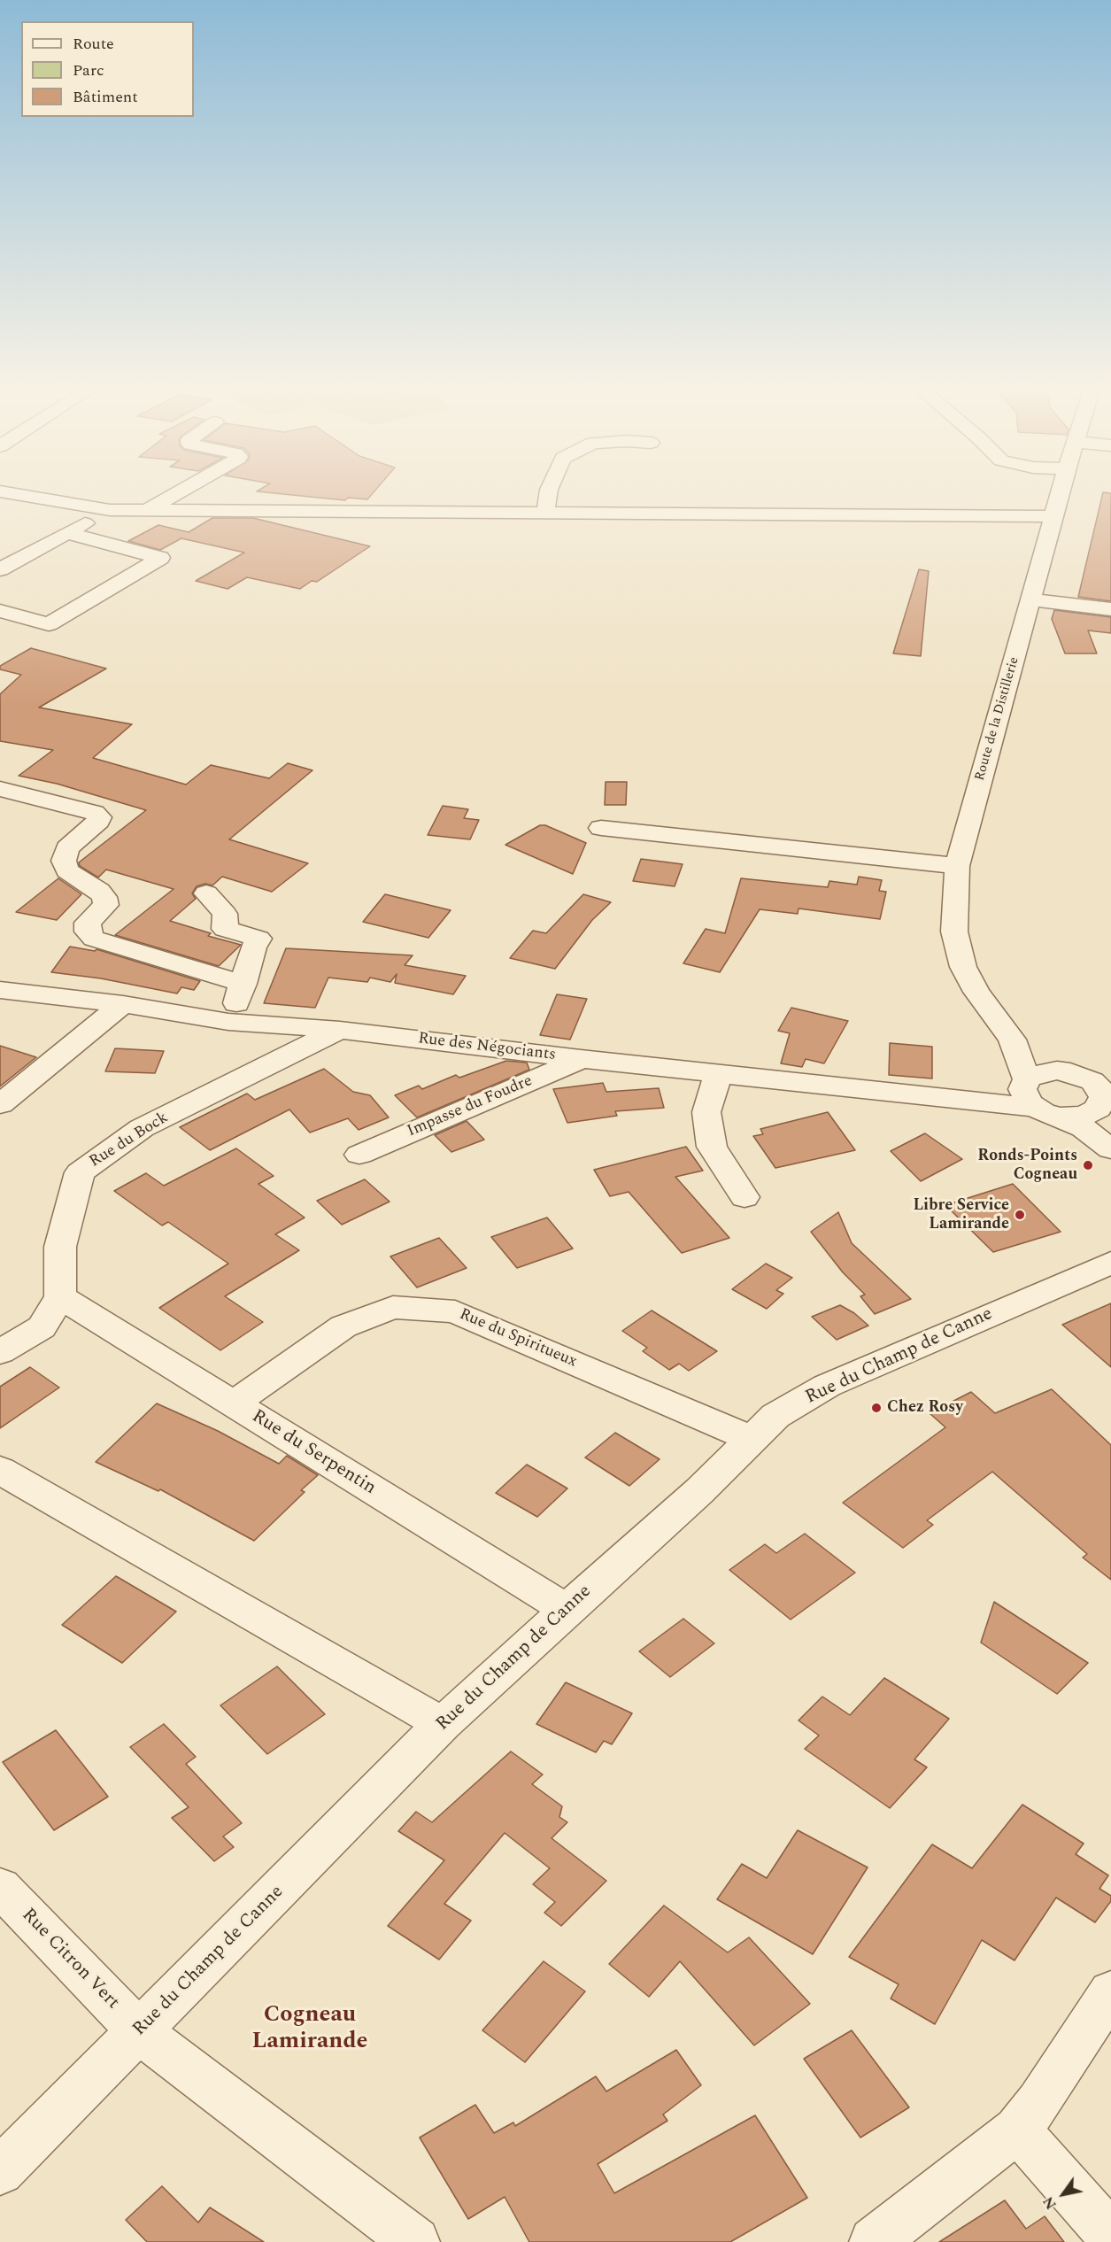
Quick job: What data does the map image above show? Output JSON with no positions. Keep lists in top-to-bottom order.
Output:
{
  "streets": {
    "street": [
      "Route de la Distillerie",
      "Rue des Négociants",
      "Impasse du Foudre",
      "Rue du Bock",
      "Rue du Spiritueux",
      "Rue du Champ de Canne",
      "Rue du Serpentin",
      "Rue Citron Vert"
    ]
  },
  "crossings": [
    ["Route de la Distillerie", "Rue des Négociants"],
    ["Rue des Négociants", "Impasse du Foudre"],
    ["Rue des Négociants", "Rue du Bock"],
    ["Rue du Bock", "Rue du Serpentin"],
    ["Rue du Spiritueux", "Rue du Champ de Canne"],
    ["Rue du Spiritueux", "Rue du Serpentin"],
    ["Rue du Champ de Canne", "Rue du Serpentin"],
    ["Rue du Champ de Canne", "Rue Citron Vert"]
  ],
  "districts": ["Cogneau Lamirande"],
  "places": ["Ronds-Points Cogneau", "Libre Service Lamirande", "Chez Rosy"],
  "legend": ["Route", "Parc", "Bâtiment"],
  "north": "bottom left"
}
